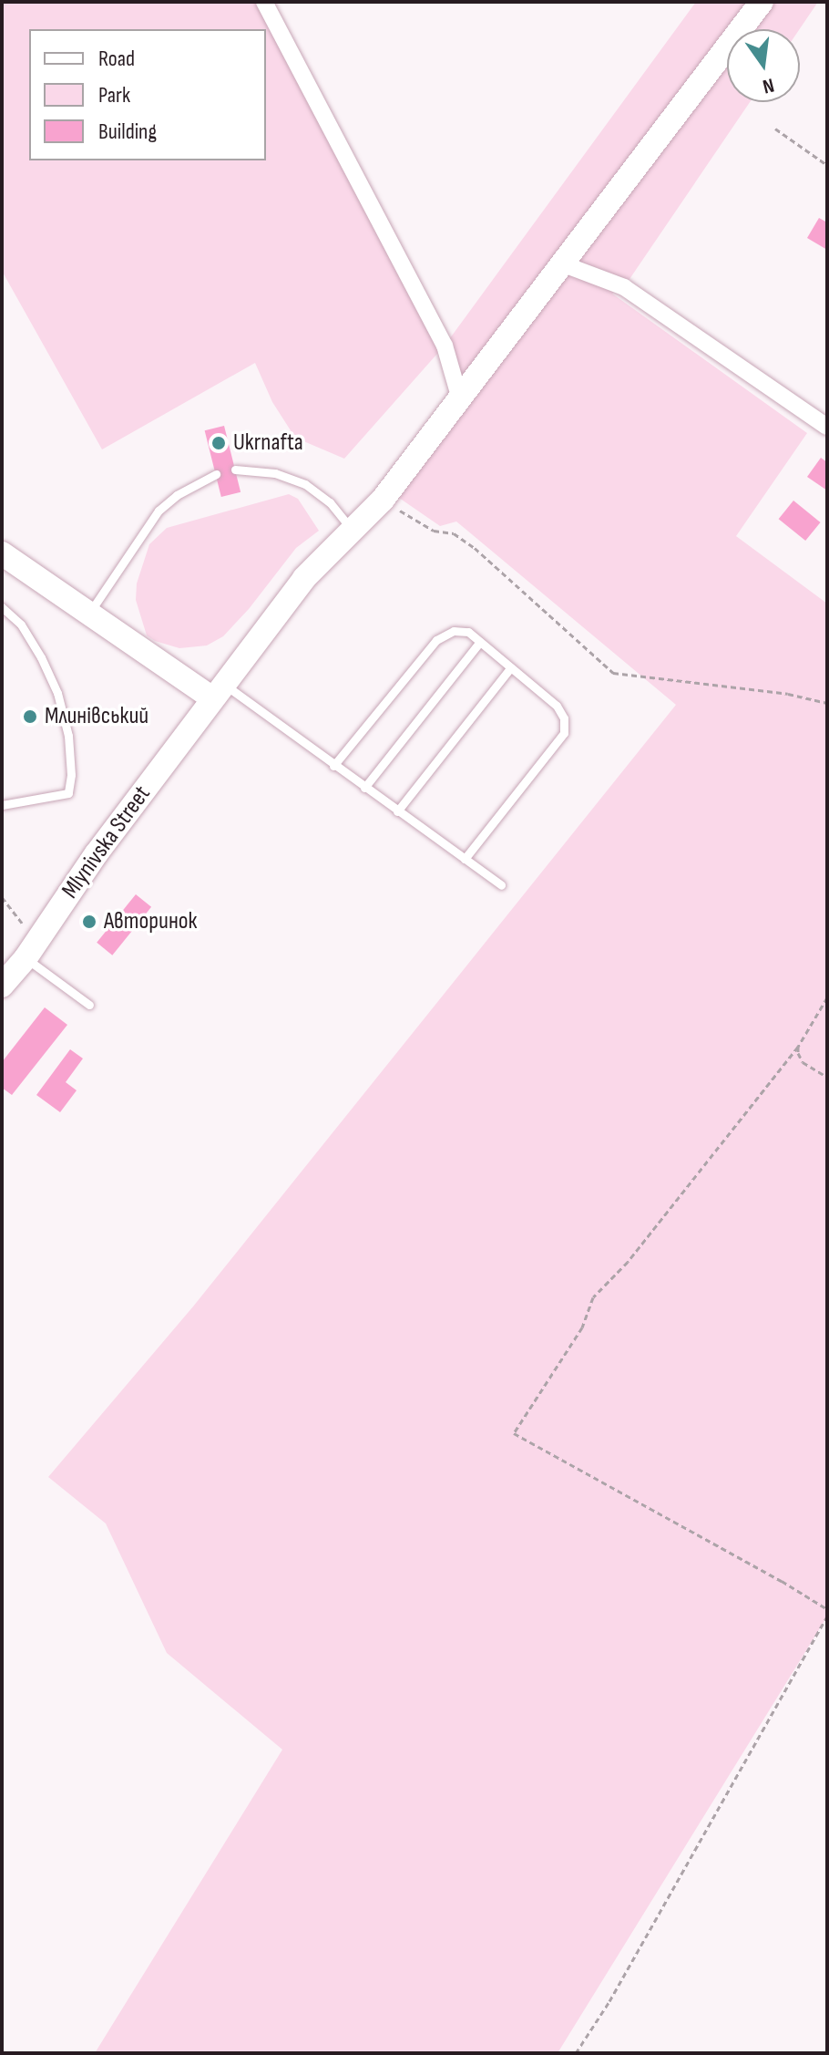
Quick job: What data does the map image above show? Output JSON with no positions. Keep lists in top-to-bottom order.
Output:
{
  "streets": {
    "main road": ["Mlynivska Street"]
  },
  "places": ["Ukrnafta", "Млинівський", "Авторинок"],
  "legend": ["Road", "Park", "Building"],
  "north": "bottom"
}
